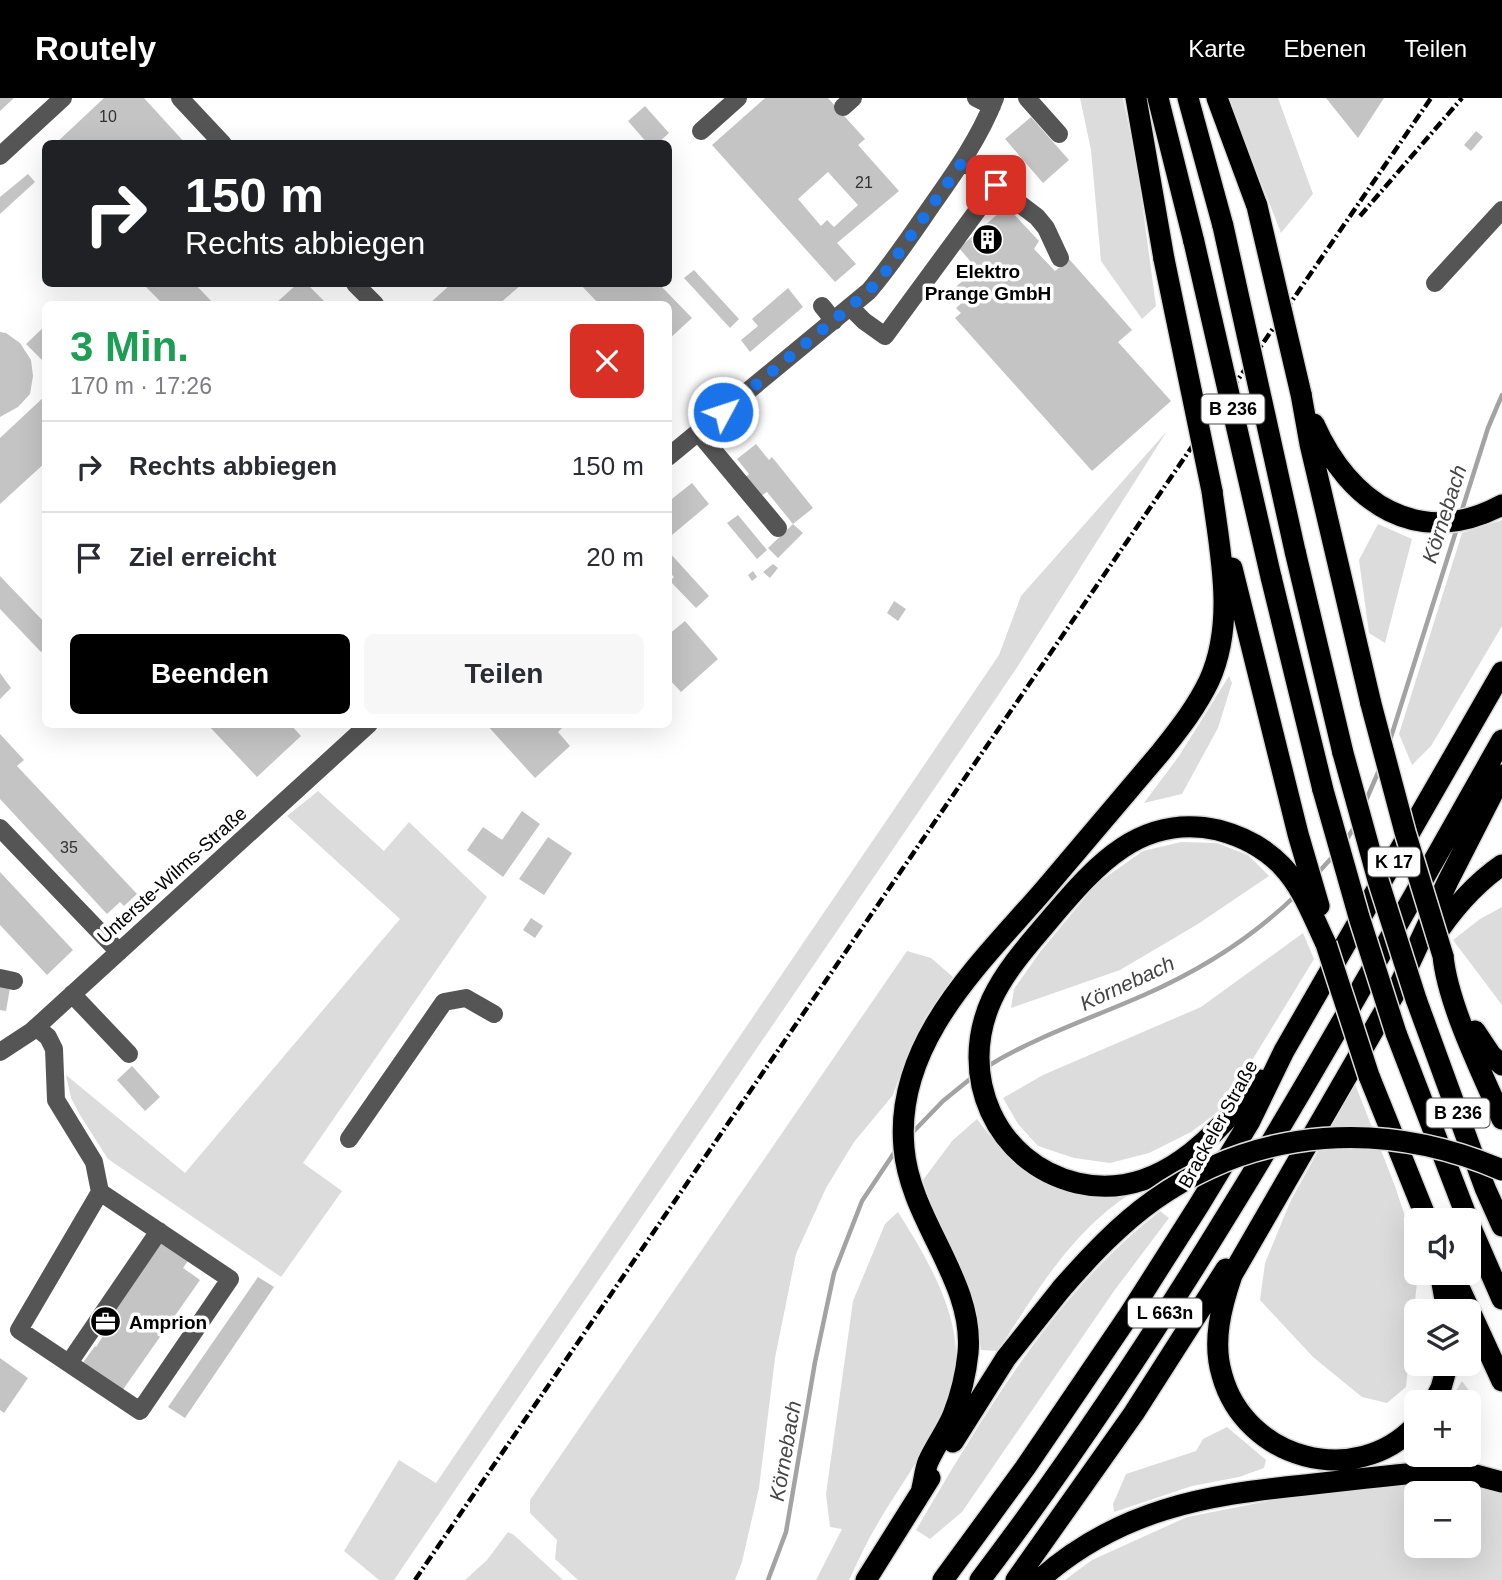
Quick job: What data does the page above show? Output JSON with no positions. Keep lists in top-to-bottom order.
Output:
{
  "streets": {
    "highway": [
      "B 236",
      "K 17",
      "Brackeler Straße",
      "L 663n"
    ],
    "street": ["Unterste-Wilms-Straße"]
  },
  "crossings": [
    ["K 17", "L 663n"]
  ],
  "water": ["Körnebach"],
  "places": {
    "building": ["Elektro Prange GmbH"],
    "office": ["Amprion"]
  },
  "house_numbers": ["10", "21", "35"],
  "page": {
    "header": "Routely",
    "nav": ["Karte", "Ebenen", "Teilen"],
    "turn": ["150 m", "Rechts abbiegen"],
    "heading": ["3 Min.", "170 m · 17:26"],
    "list": [
      {
        "name": "Rechts abbiegen",
        "value": "150 m"
      },
      {
        "name": "Ziel erreicht",
        "value": "20 m"
      }
    ],
    "buttons": ["Beenden", "Teilen"],
    "map_buttons": ["+", "−"]
  }
}
